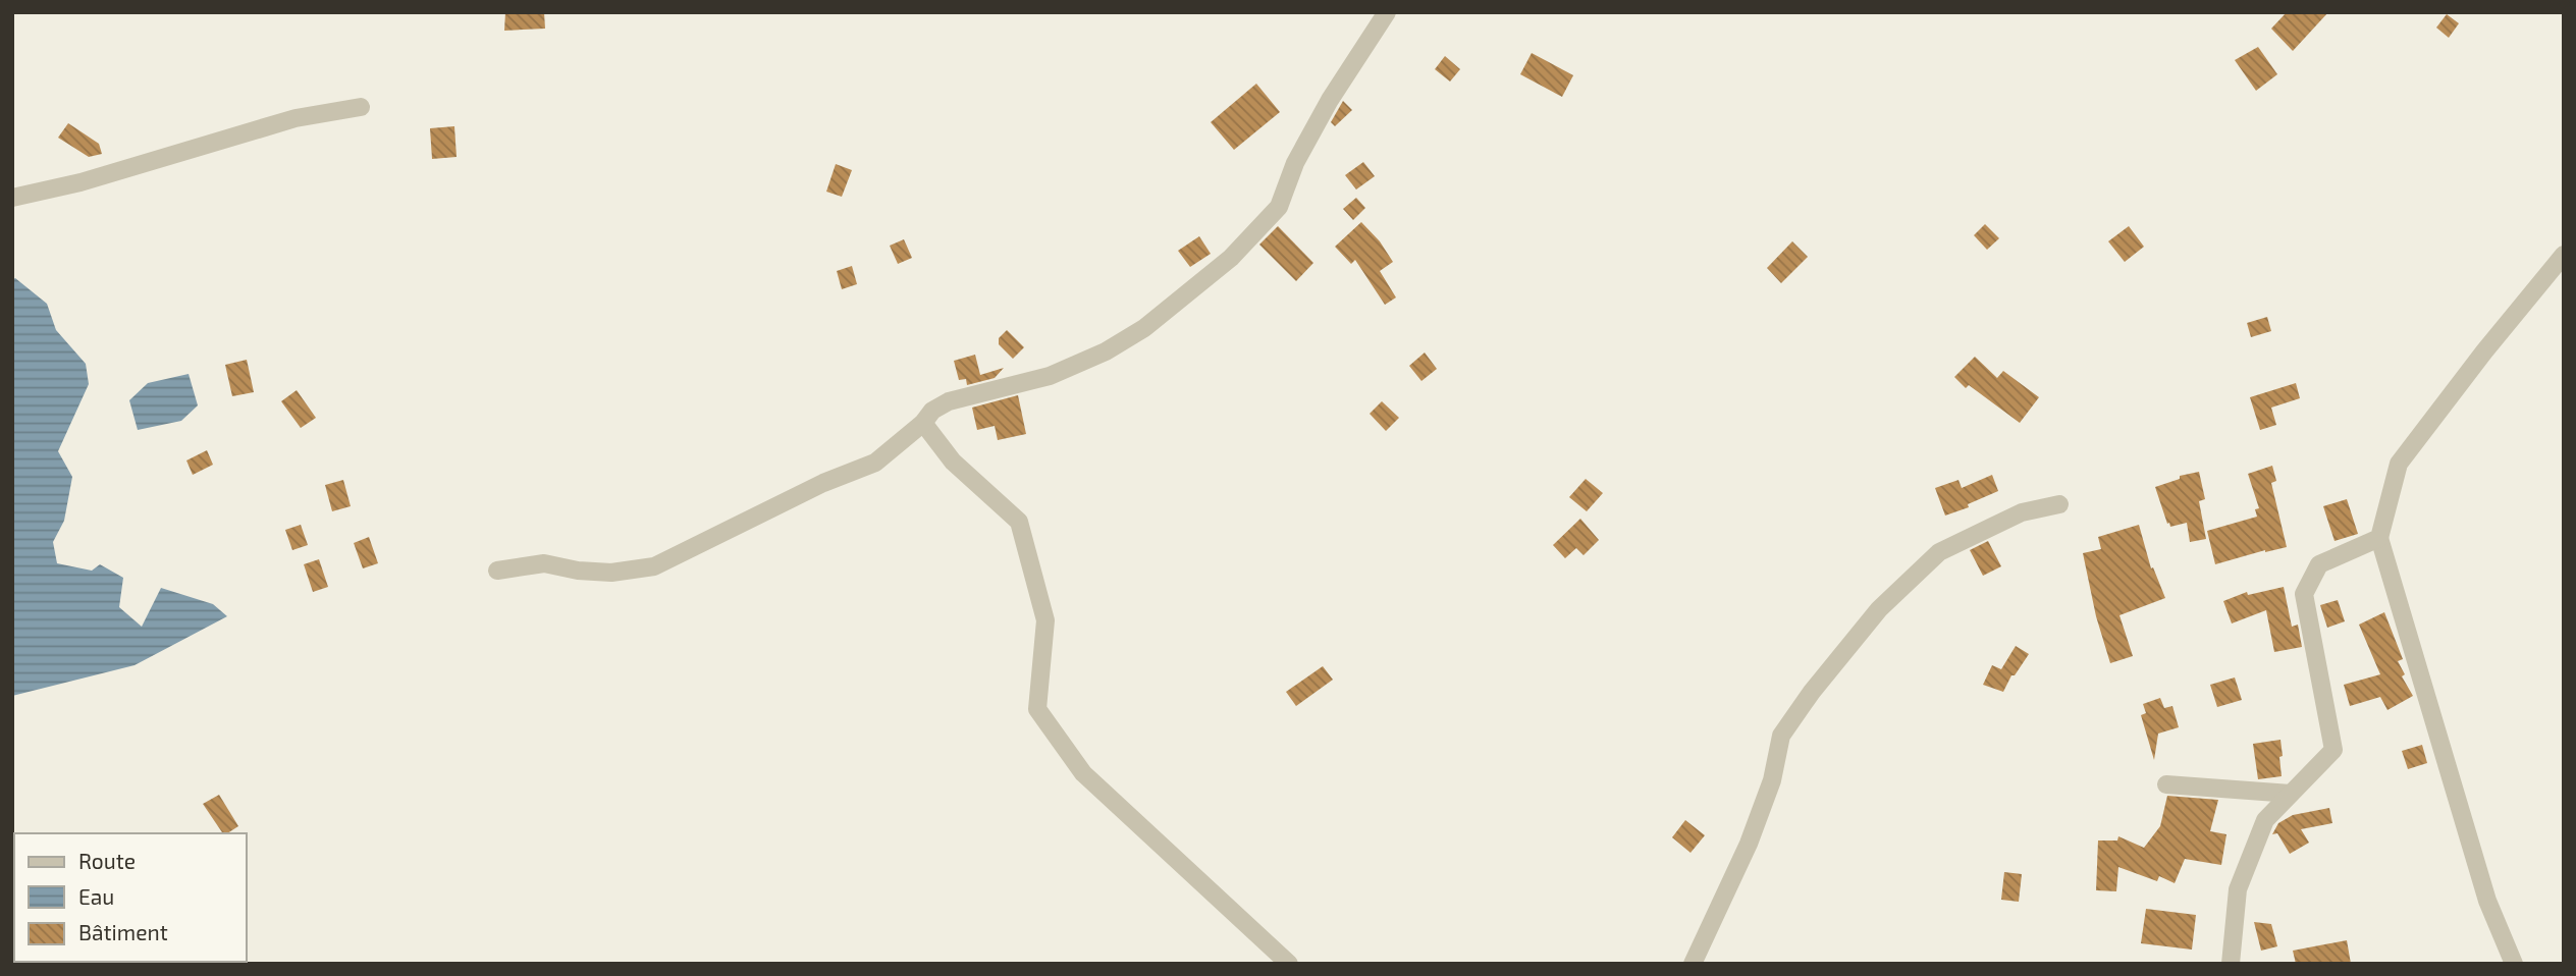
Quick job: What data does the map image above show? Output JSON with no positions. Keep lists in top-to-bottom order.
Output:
{
  "legend": ["Route", "Eau", "Bâtiment"]
}
